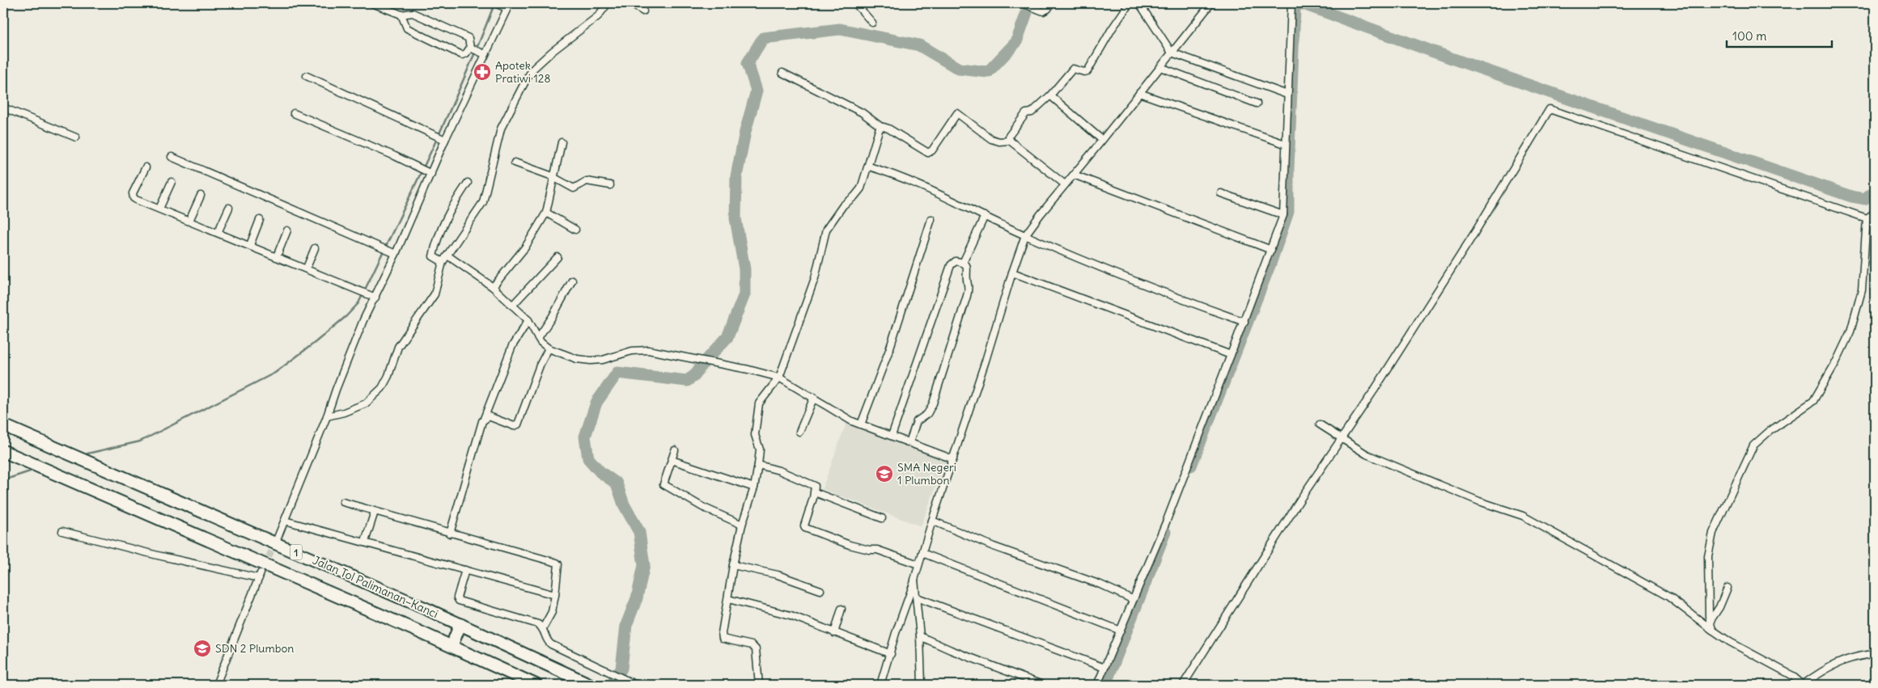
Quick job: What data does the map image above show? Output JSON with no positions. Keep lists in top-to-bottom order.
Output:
{
  "streets": {
    "highway": ["1", "Jalan Tol Palimanan–Kanci"]
  },
  "places": {
    "pharmacy": ["Apotek Pratiwi 128"],
    "school or university": ["SMA Negeri 1 Plumbon", "SDN 2 Plumbon"]
  },
  "scale_bar": "100 m"
}
